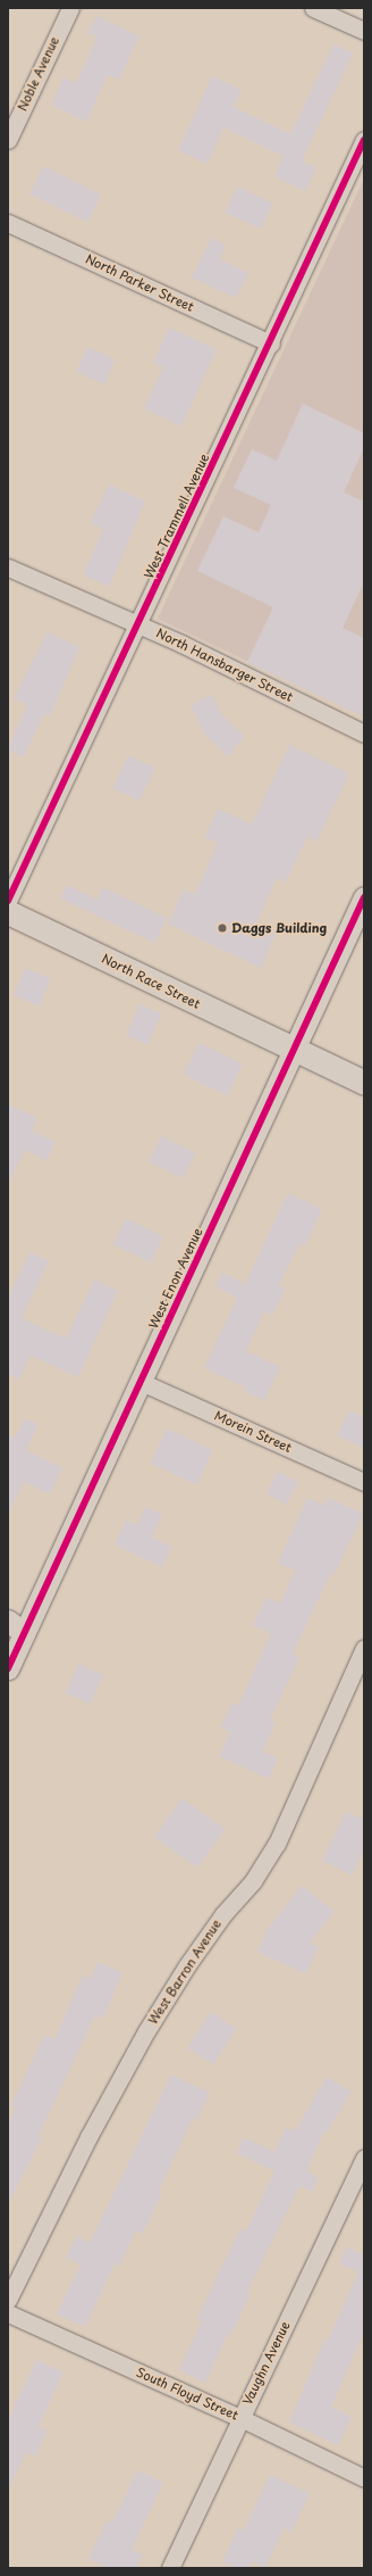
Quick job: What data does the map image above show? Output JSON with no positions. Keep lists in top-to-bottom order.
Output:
{
  "streets": {
    "main road": ["North Race Street"],
    "street": [
      "Noble Avenue",
      "North Parker Street",
      "West Trammell Avenue",
      "North Hansbarger Street",
      "West Enon Avenue",
      "Morein Street",
      "West Barron Avenue",
      "Vaughn Avenue",
      "South Floyd Street"
    ]
  },
  "crossings": [
    ["North Parker Street", "West Trammell Avenue"],
    ["West Trammell Avenue", "North Hansbarger Street"],
    ["North Race Street", "West Enon Avenue"],
    ["West Enon Avenue", "Morein Street"],
    ["Vaughn Avenue", "South Floyd Street"]
  ],
  "places": ["Daggs Building"]
}
